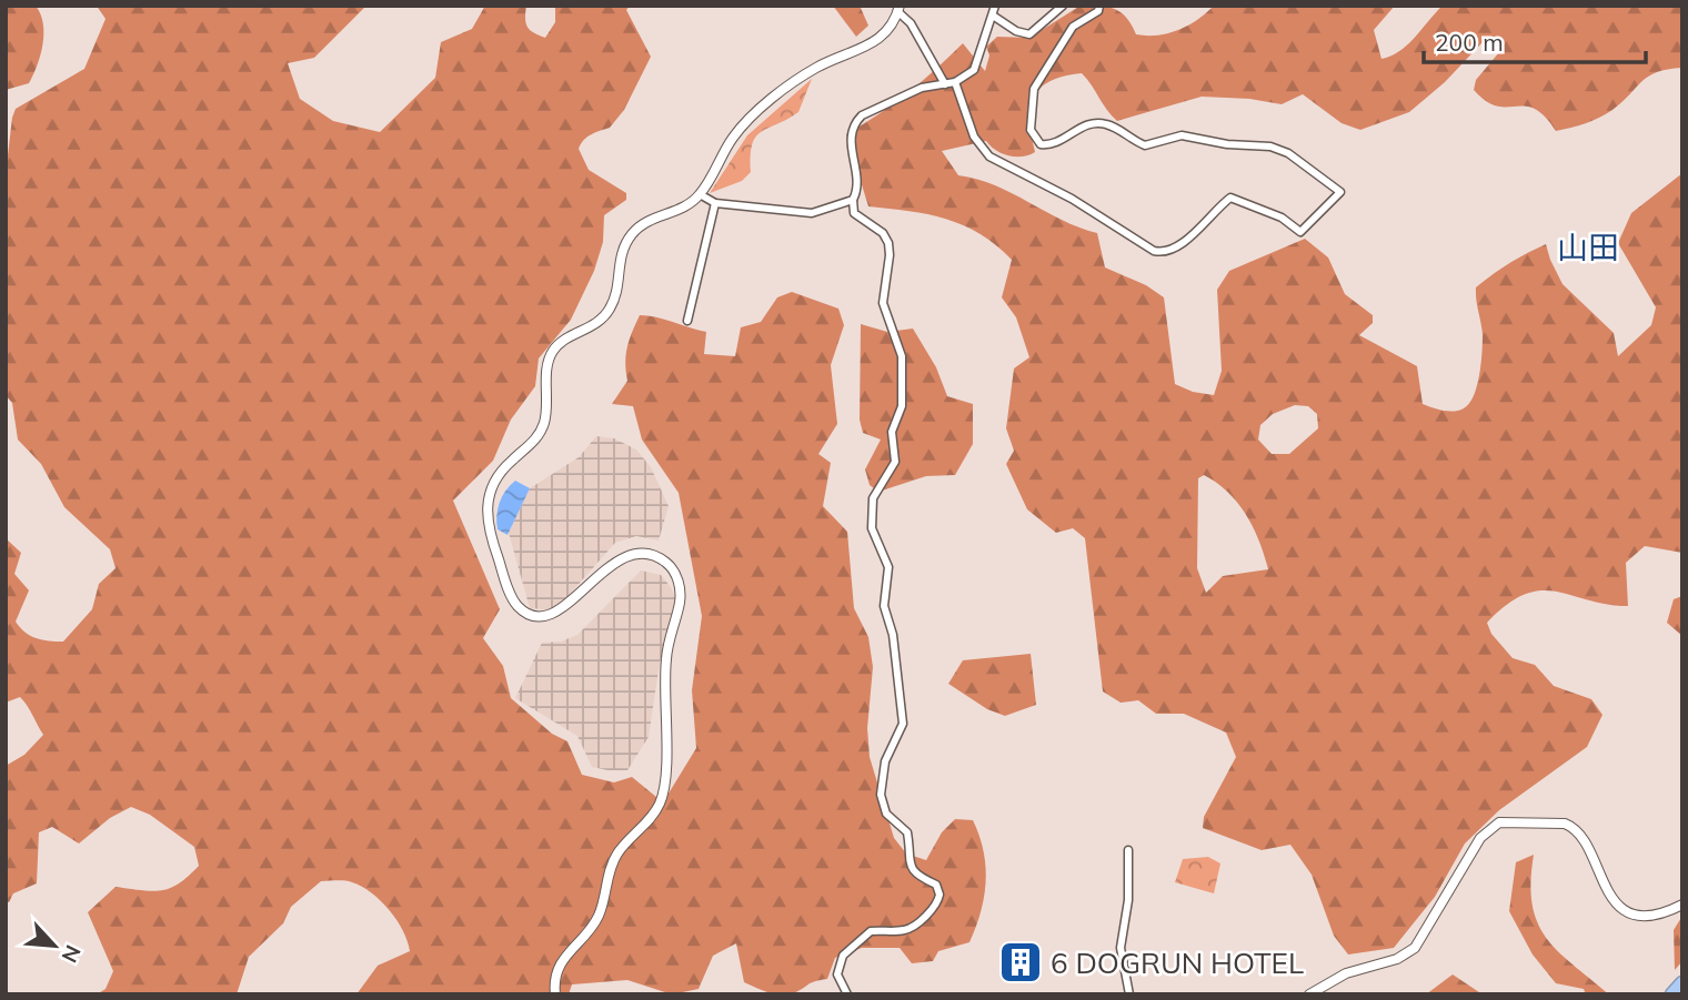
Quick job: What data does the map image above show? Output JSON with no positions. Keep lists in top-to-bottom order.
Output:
{
  "districts": ["山田"],
  "places": {
    "building": ["6 DOGRUN HOTEL"]
  },
  "scale_bar": "200 m",
  "north": "bottom right"
}
